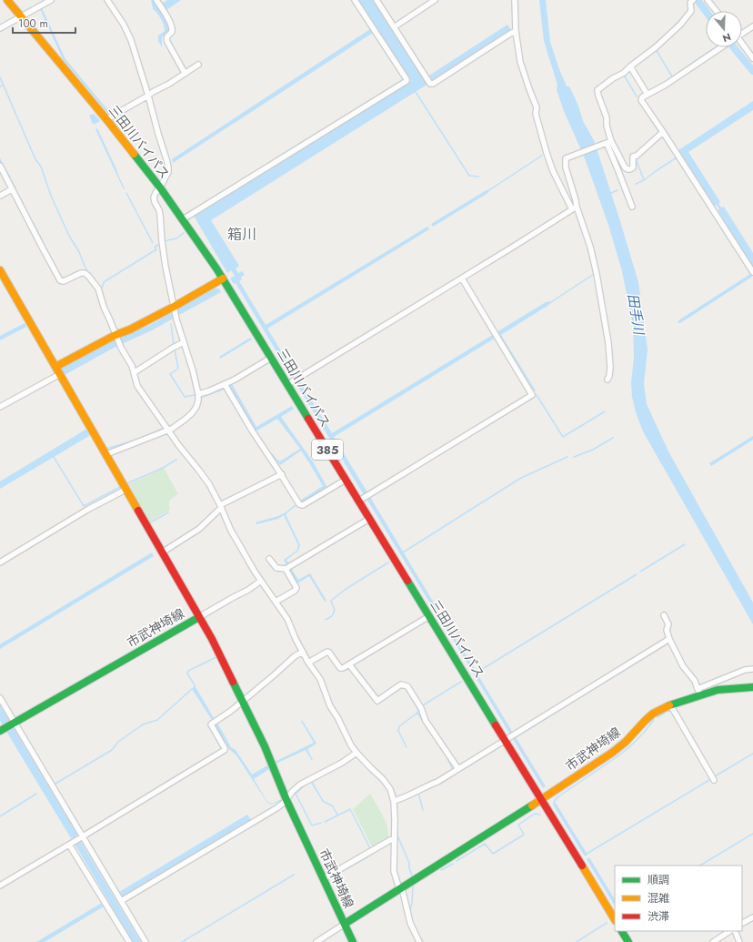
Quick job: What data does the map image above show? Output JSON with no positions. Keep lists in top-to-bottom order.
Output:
{
  "streets": {
    "main road": ["三田川バイパス", "385", "市武神埼線"]
  },
  "crossings": [
    ["三田川バイパス", "市武神埼線"]
  ],
  "districts": ["箱川"],
  "water": ["田手川"],
  "legend": ["順調", "混雑", "渋滞"],
  "scale_bar": "100 m",
  "north": "bottom"
}
